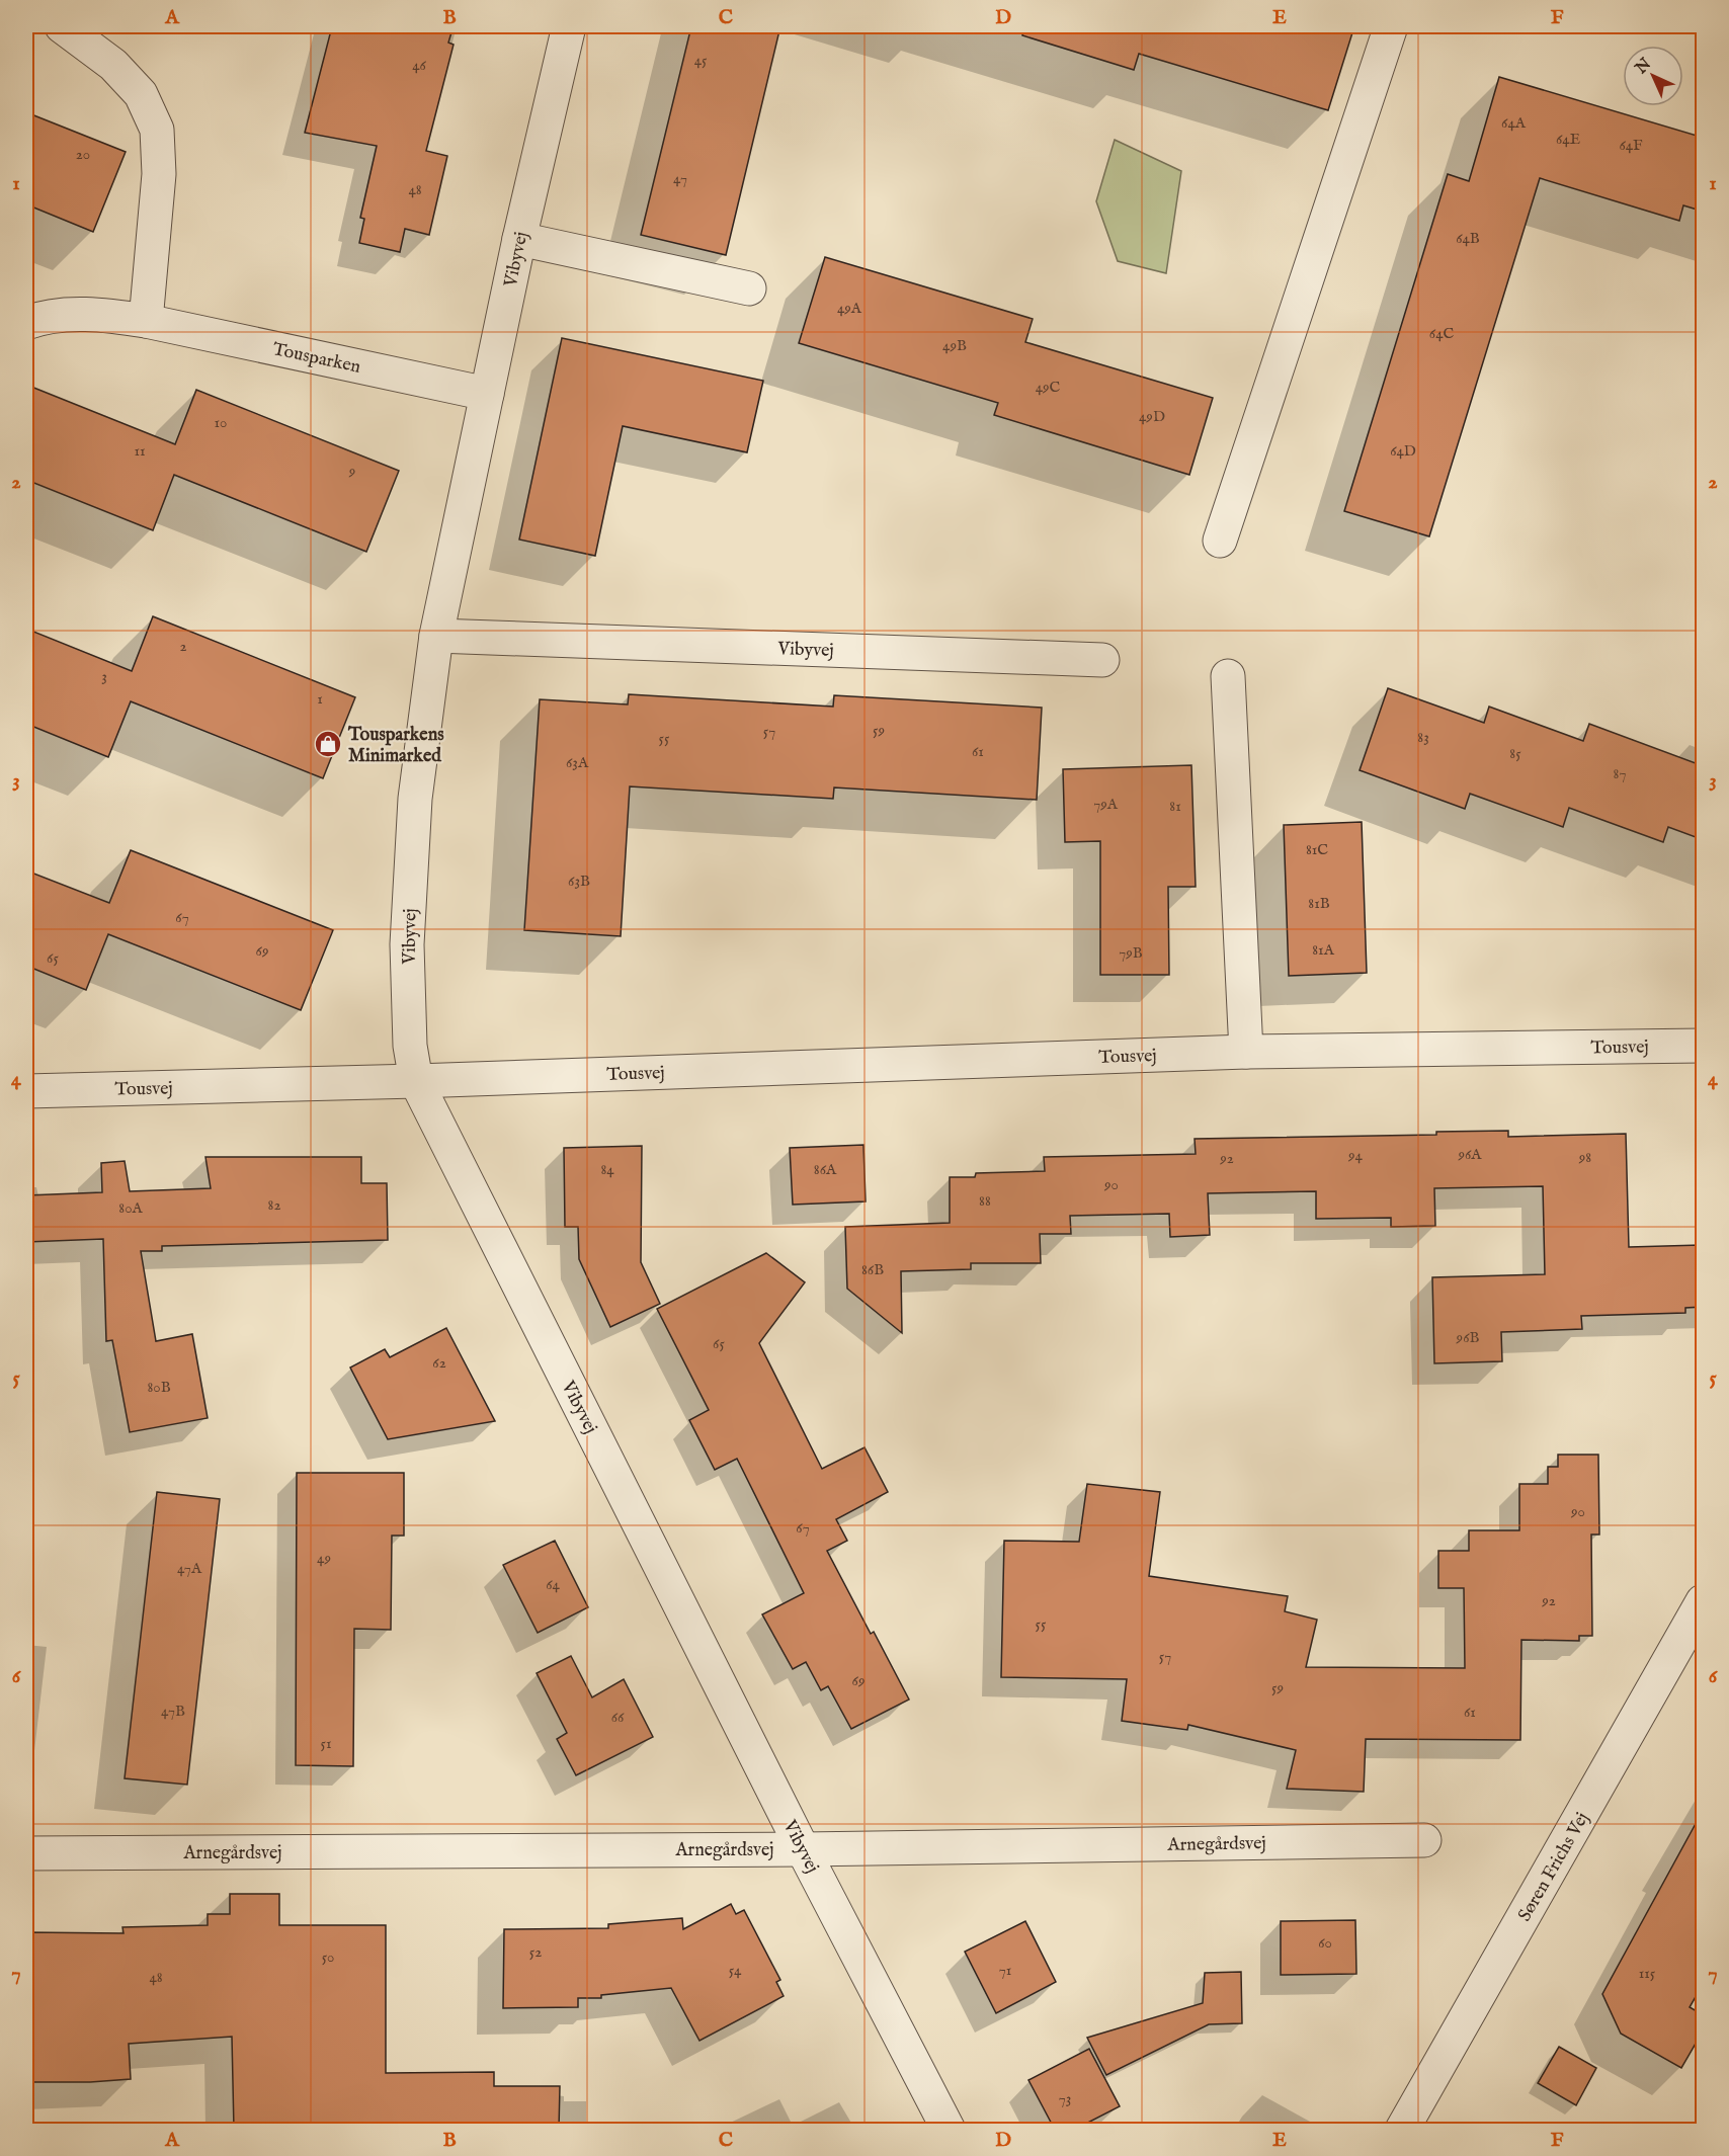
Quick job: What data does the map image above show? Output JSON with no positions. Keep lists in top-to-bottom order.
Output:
{
  "streets": {
    "street": [
      "Vibyvej",
      "Tousparken",
      "Tousvej",
      "Arnegårdsvej",
      "Søren Frichs Vej"
    ]
  },
  "crossings": [
    ["Vibyvej", "Tousparken"],
    ["Vibyvej", "Tousvej"],
    ["Vibyvej", "Arnegårdsvej"]
  ],
  "places": {
    "shop": ["Tousparkens Minimarked"]
  },
  "house_numbers": [
    "45",
    "46",
    "64A",
    "64E",
    "64F",
    "20",
    "47",
    "48",
    "64B",
    "49A",
    "64C",
    "49B",
    "49C",
    "49D",
    "10",
    "11",
    "64D",
    "9",
    "2",
    "3",
    "1",
    "59",
    "57",
    "83",
    "55",
    "61",
    "85",
    "63A",
    "87",
    "79A",
    "81",
    "81C",
    "63B",
    "81B",
    "67",
    "81A",
    "69",
    "79B",
    "65",
    "96A",
    "94",
    "98",
    "92",
    "84",
    "86A",
    "90",
    "88",
    "82",
    "80A",
    "86B",
    "96B",
    "65",
    "62",
    "80B",
    "90",
    "67",
    "49",
    "47A",
    "64",
    "92",
    "55",
    "57",
    "69",
    "59",
    "47B",
    "61",
    "66",
    "51",
    "60",
    "52",
    "50",
    "54",
    "71",
    "115",
    "48",
    "73"
  ],
  "north": "top left",
  "grid": {
    "columns": [
      "A",
      "B",
      "C",
      "D",
      "E",
      "F"
    ],
    "rows": [
      "1",
      "2",
      "3",
      "4",
      "5",
      "6",
      "7"
    ]
  }
}
